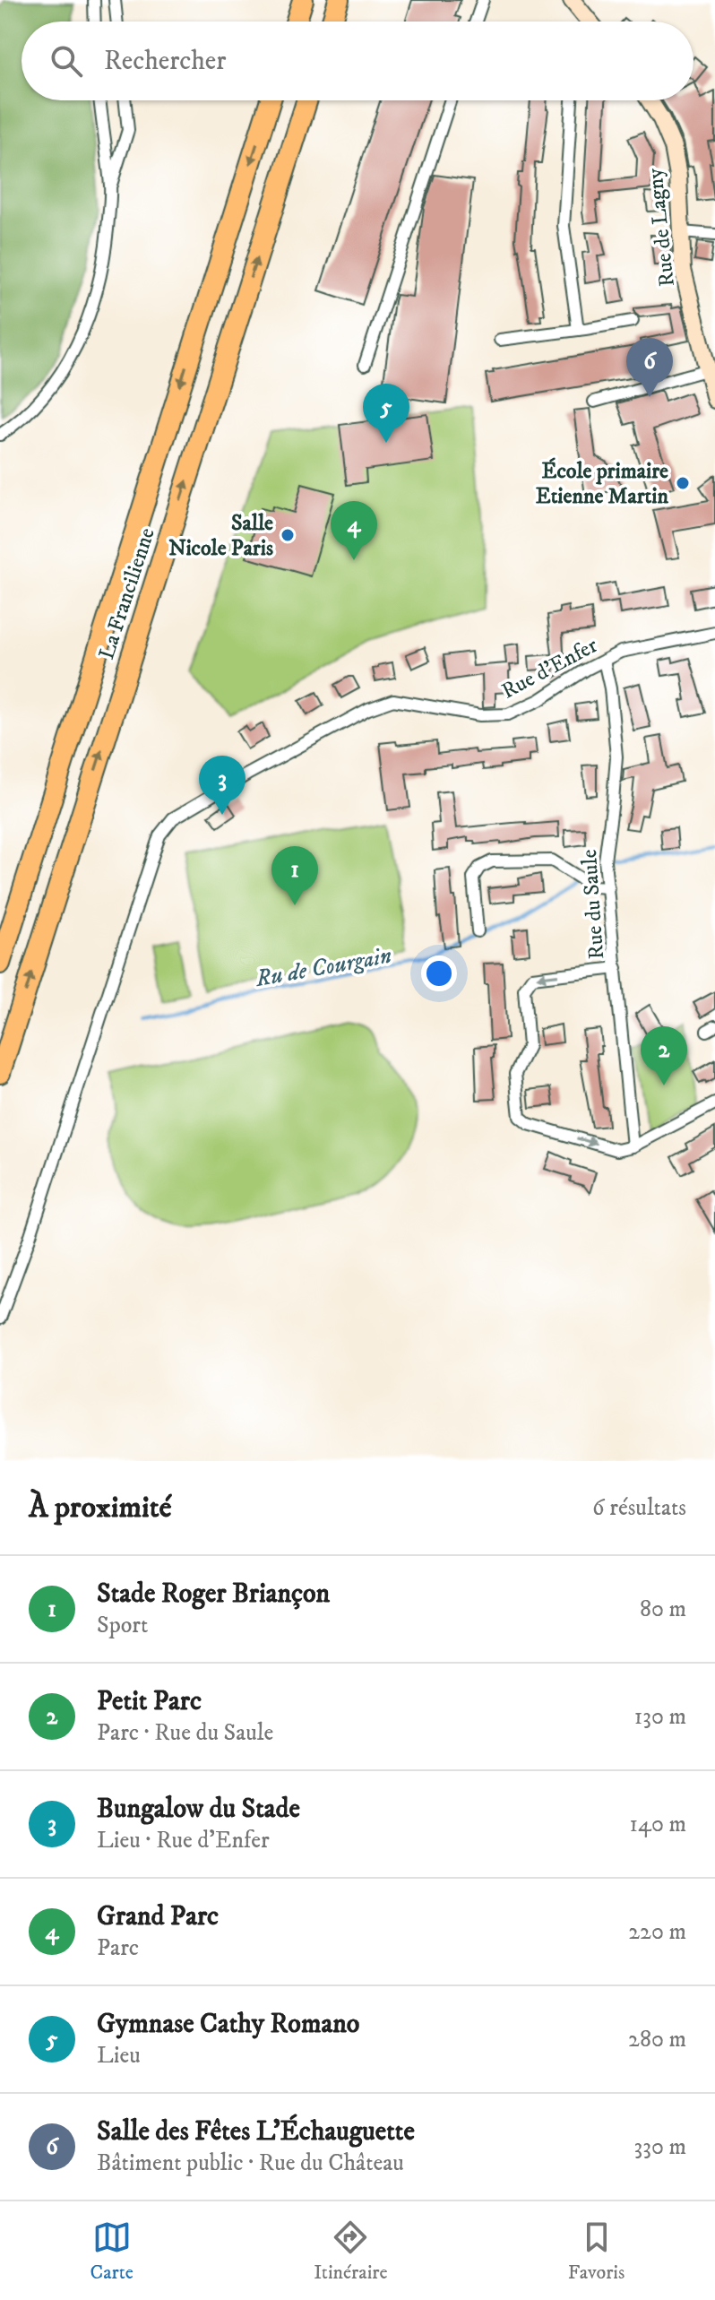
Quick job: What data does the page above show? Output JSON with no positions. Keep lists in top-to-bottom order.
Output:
{
  "streets": {
    "highway": ["La Francilienne"],
    "street": ["Rue de Lagny", "Rue d'Enfer", "Rue du Saule"]
  },
  "crossings": [
    ["Rue d'Enfer", "Rue du Saule"]
  ],
  "water": ["Ru de Courgain"],
  "places": ["École primaire Etienne Martin", "Salle Nicole Paris"],
  "page": {
    "search": "Rechercher",
    "pins": [
      "6",
      "5",
      "4",
      "3",
      "1",
      "2"
    ],
    "heading": ["À proximité", "6 résultats"],
    "list": [
      {
        "mark": "1",
        "name": "Stade Roger Briançon",
        "note": "Sport",
        "value": "80 m"
      },
      {
        "mark": "2",
        "name": "Petit Parc",
        "note": "Parc · Rue du Saule",
        "value": "130 m"
      },
      {
        "mark": "3",
        "name": "Bungalow du Stade",
        "note": "Lieu · Rue d'Enfer",
        "value": "140 m"
      },
      {
        "mark": "4",
        "name": "Grand Parc",
        "note": "Parc",
        "value": "220 m"
      },
      {
        "mark": "5",
        "name": "Gymnase Cathy Romano",
        "note": "Lieu",
        "value": "280 m"
      },
      {
        "mark": "6",
        "name": "Salle des Fêtes L'Échauguette",
        "note": "Bâtiment public · Rue du Château",
        "value": "330 m"
      }
    ],
    "nav": ["Carte", "Itinéraire", "Favoris"]
  }
}
